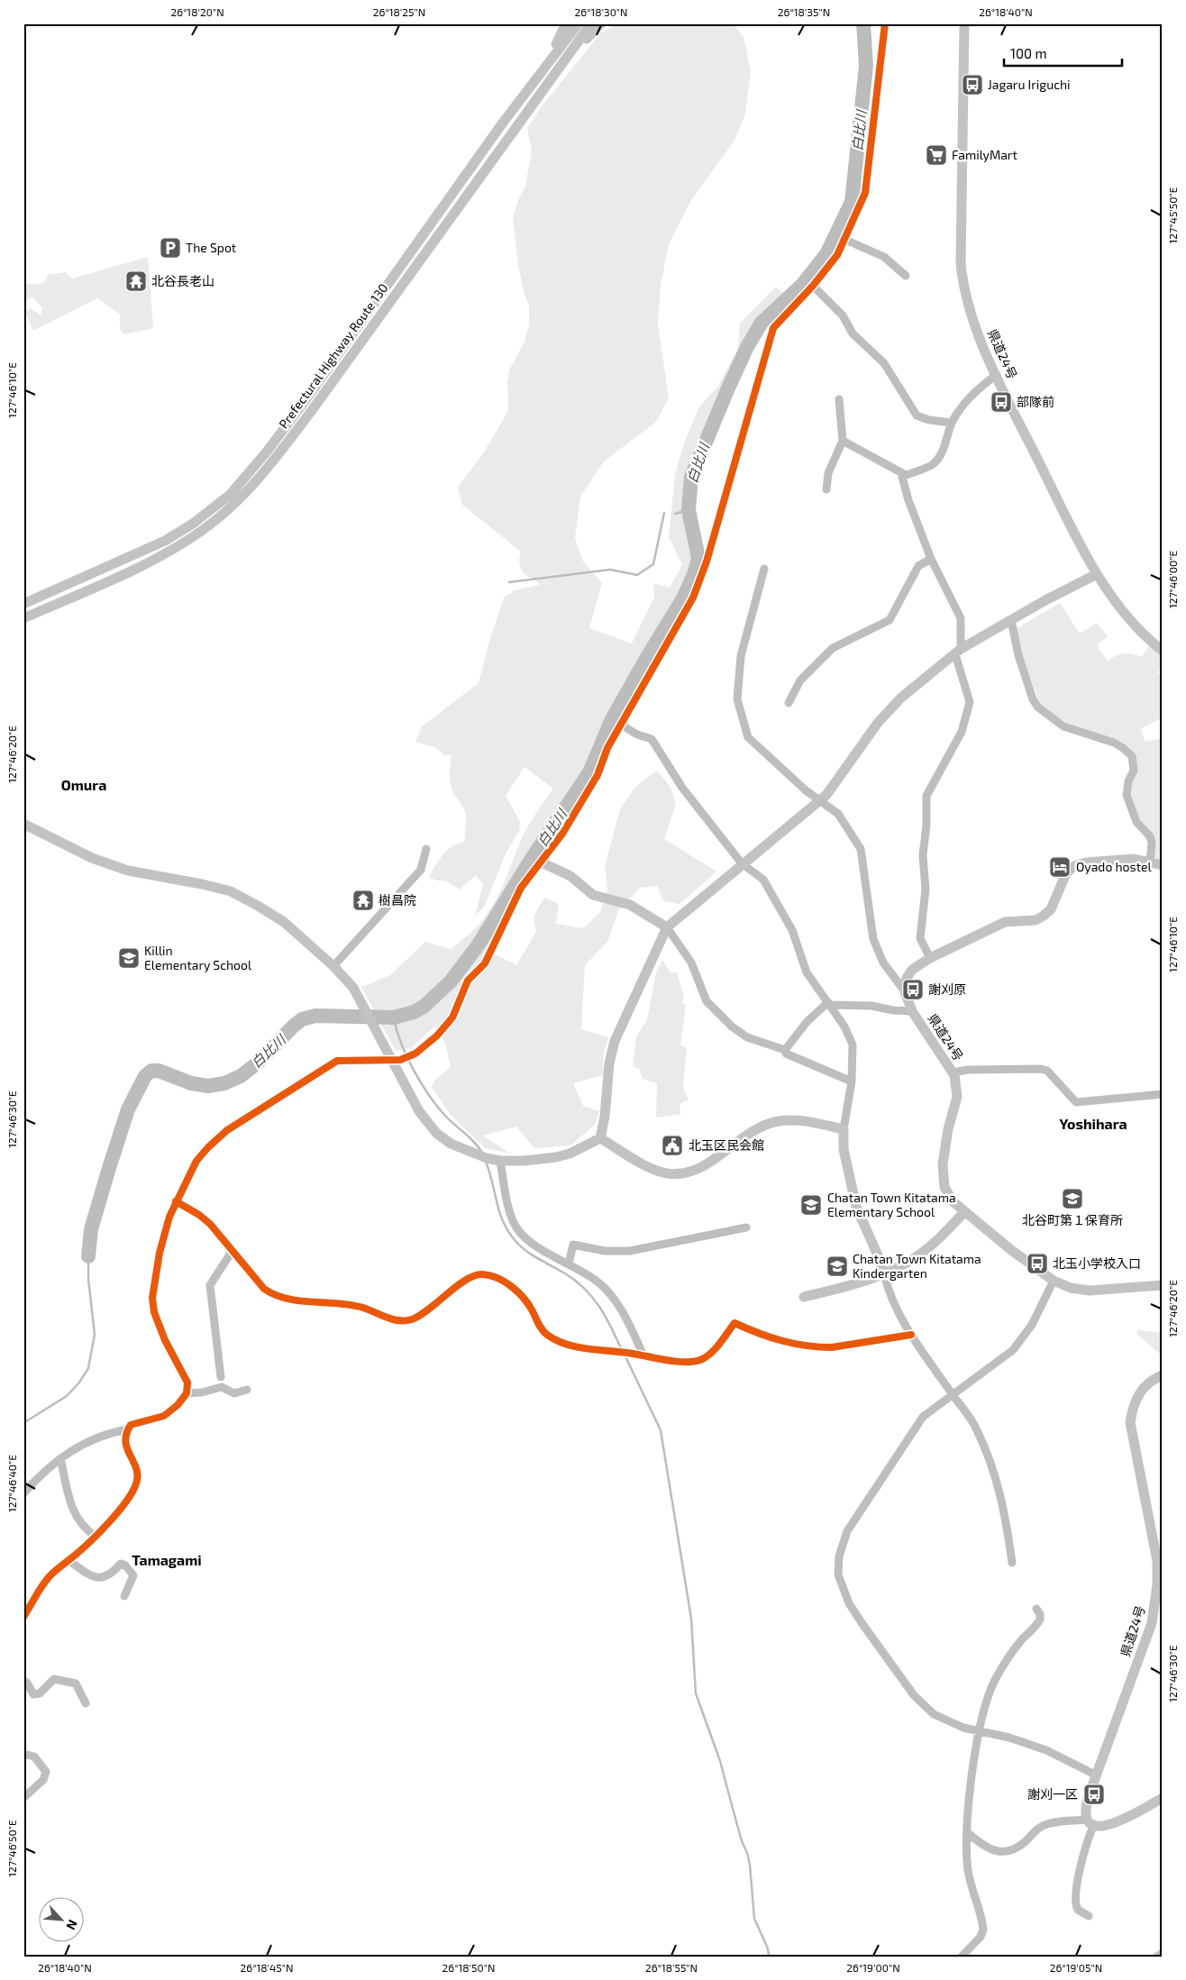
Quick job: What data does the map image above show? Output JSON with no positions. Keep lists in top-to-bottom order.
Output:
{
  "streets": {
    "main road": ["県道24号", "Prefectural Highway Route 130"]
  },
  "districts": ["Omura", "Yoshihara", "Tamagami"],
  "water": ["白比川"],
  "places": {
    "bus stop": [
      "Jagaru Iriguchi",
      "部隊前",
      "謝刈原",
      "北玉小学校入口",
      "謝刈一区"
    ],
    "supermarket": ["FamilyMart"],
    "parking": ["The Spot"],
    "temple": ["北谷長老山", "樹昌院"],
    "hotel": ["Oyado hostel"],
    "school or university": [
      "Killin Elementary School",
      "北谷町第１保育所",
      "Chatan Town Kitatama Elementary School",
      "Chatan Town Kitatama Kindergarten"
    ],
    "public building": ["北玉区民会館"]
  },
  "scale_bar": "100 m",
  "north": "bottom right",
  "coordinates": [
    "26°18'20\"N",
    "26°18'25\"N",
    "26°18'30\"N",
    "26°18'35\"N",
    "26°18'40\"N",
    "127°45'50\"E",
    "127°46'10\"E",
    "127°46'00\"E",
    "127°46'20\"E",
    "127°46'30\"E",
    "127°46'40\"E",
    "127°46'50\"E",
    "26°18'45\"N",
    "26°18'50\"N",
    "26°18'55\"N",
    "26°19'00\"N",
    "26°19'05\"N"
  ]
}
